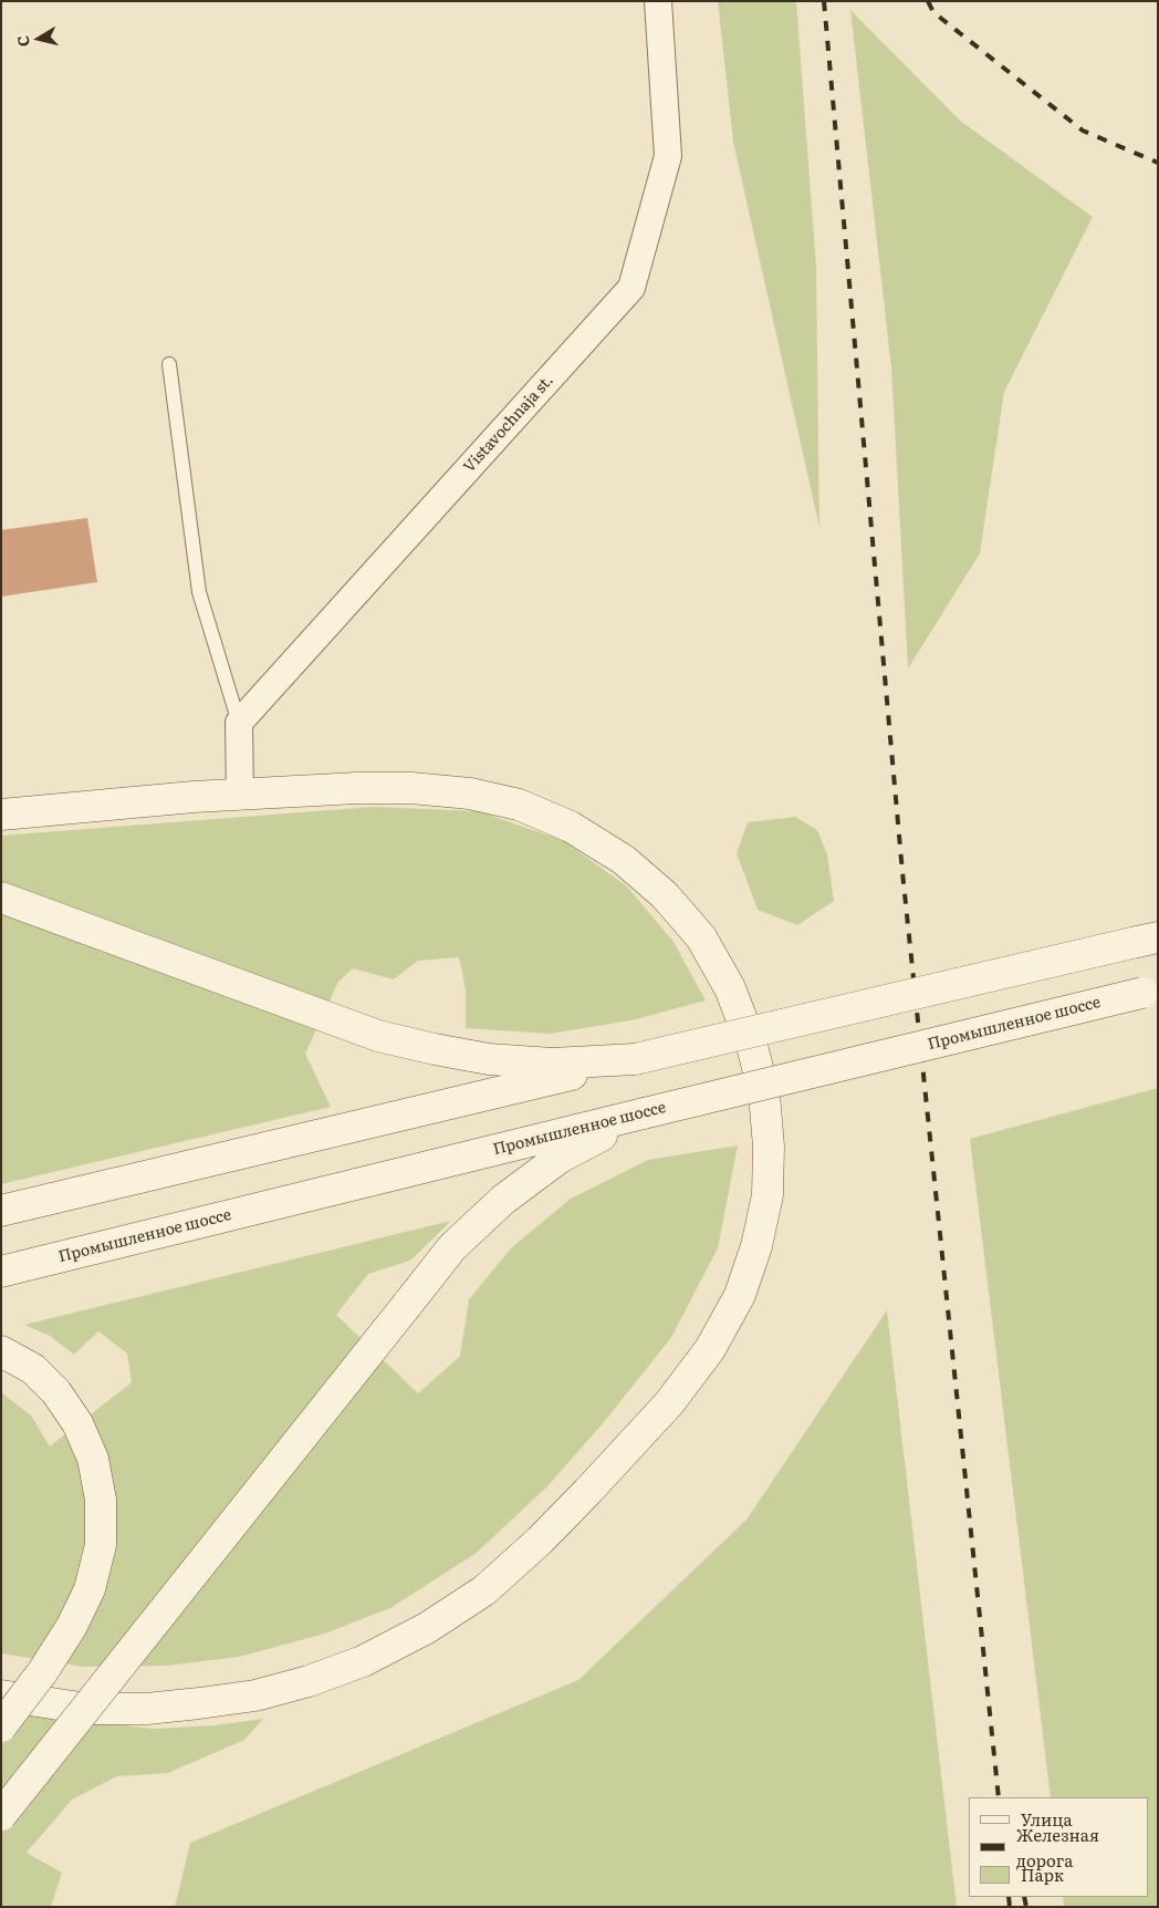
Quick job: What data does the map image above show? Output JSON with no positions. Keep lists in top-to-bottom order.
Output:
{
  "streets": {
    "main road": ["Промышленное шоссе"],
    "street": ["Vistavochnaja st."]
  },
  "legend": ["Улица", "Железная дорога", "Парк"],
  "north": "left"
}
